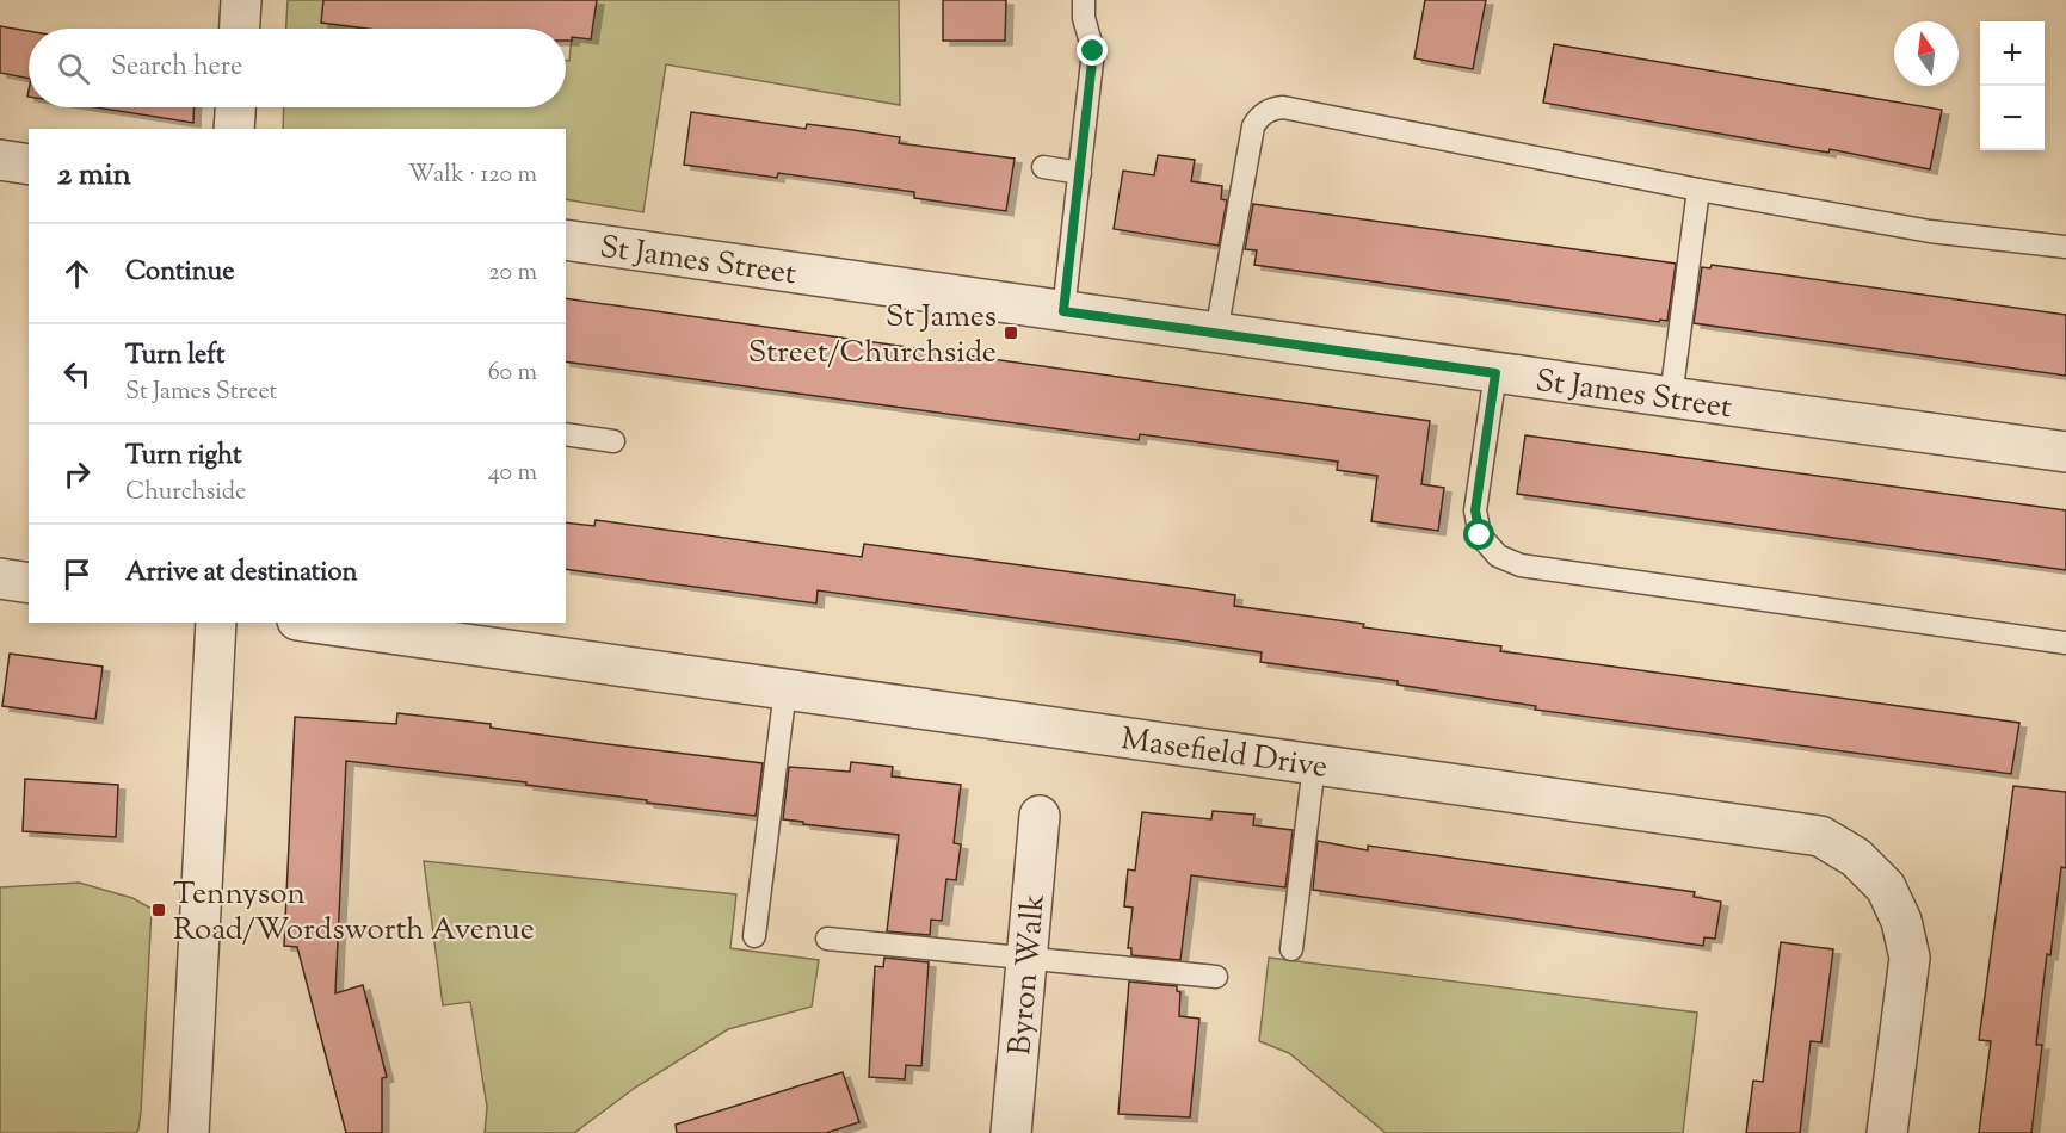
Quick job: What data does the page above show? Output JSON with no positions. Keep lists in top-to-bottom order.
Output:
{
  "streets": {
    "street": ["St James Street", "Masefield Drive", "Byron Walk"]
  },
  "places": {
    "transit": ["St James Street/Churchside", "Tennyson Road/Wordsworth Avenue"]
  },
  "north": "top",
  "page": {
    "map_buttons": ["+", "−"],
    "search": "Search here",
    "heading": ["2 min", "Walk · 120 m"],
    "list": [
      ["Continue", "20 m"],
      ["Turn left", "St James Street", "60 m"],
      ["Turn right", "Churchside", "40 m"],
      "Arrive at destination"
    ]
  }
}
